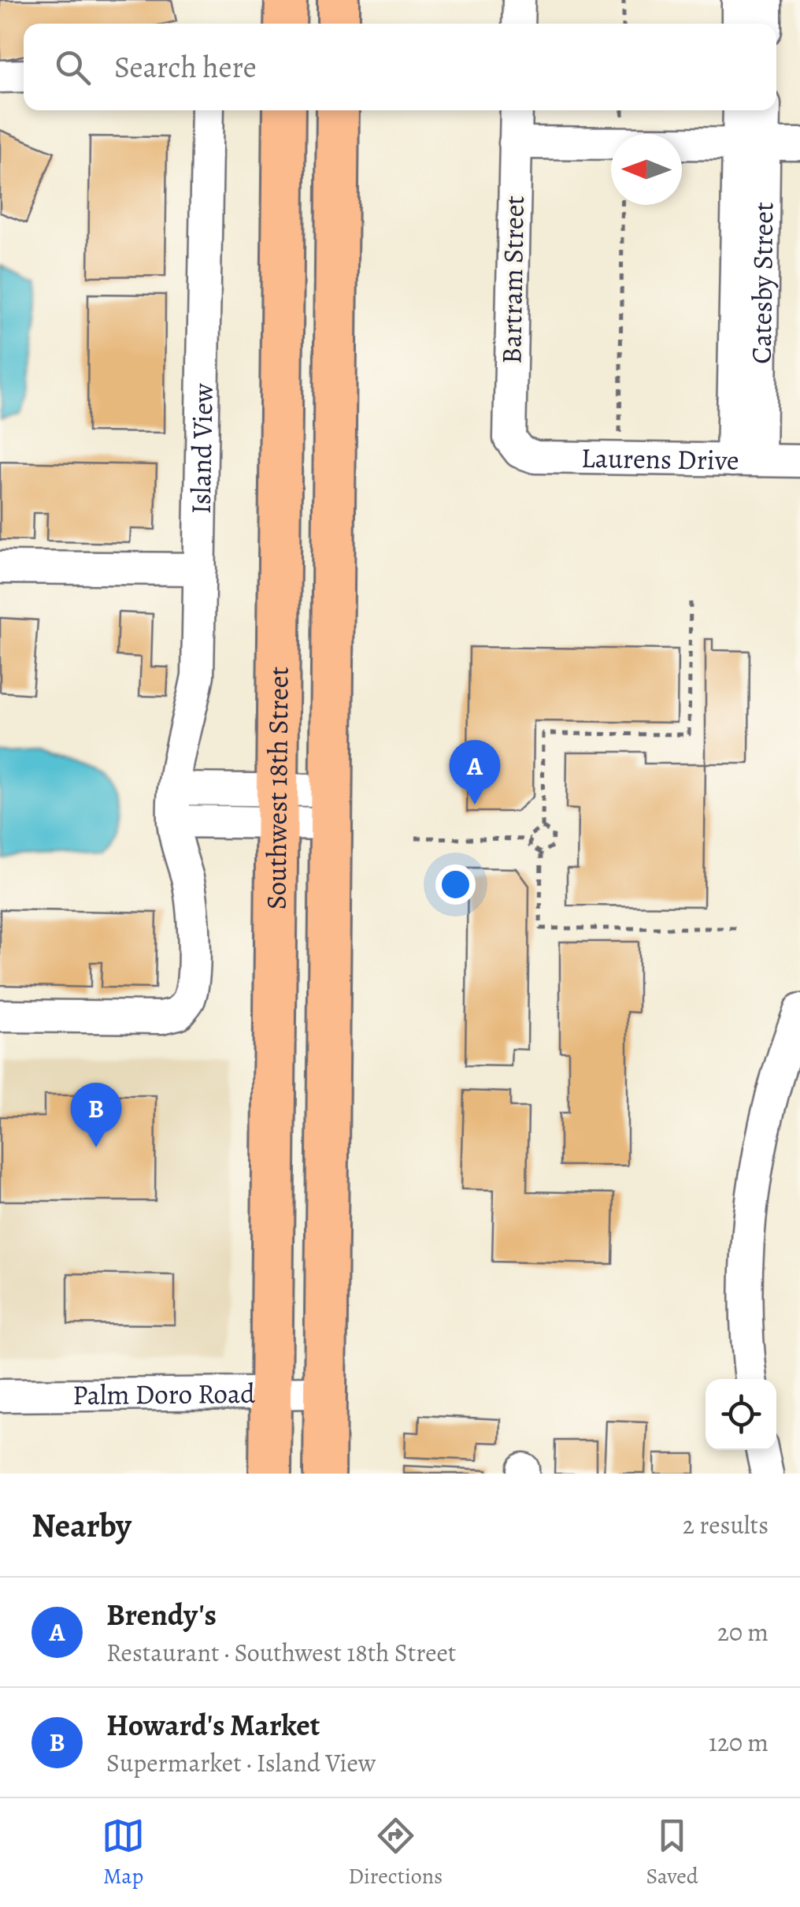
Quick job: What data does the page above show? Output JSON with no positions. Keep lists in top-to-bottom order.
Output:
{
  "streets": {
    "main road": ["Southwest 18th Street"],
    "street": [
      "Bartram Street",
      "Catesby Street",
      "Island View",
      "Laurens Drive",
      "Palm Doro Road"
    ]
  },
  "crossings": [
    ["Bartram Street", "Laurens Drive"],
    ["Catesby Street", "Laurens Drive"],
    ["Southwest 18th Street", "Palm Doro Road"]
  ],
  "north": "left",
  "page": {
    "search": "Search here",
    "pins": ["A", "B"],
    "heading": ["Nearby", "2 results"],
    "list": [
      {
        "mark": "A",
        "name": "Brendy's",
        "note": "Restaurant · Southwest 18th Street",
        "value": "20 m"
      },
      {
        "mark": "B",
        "name": "Howard's Market",
        "note": "Supermarket · Island View",
        "value": "120 m"
      }
    ],
    "nav": ["Map", "Directions", "Saved"]
  }
}
